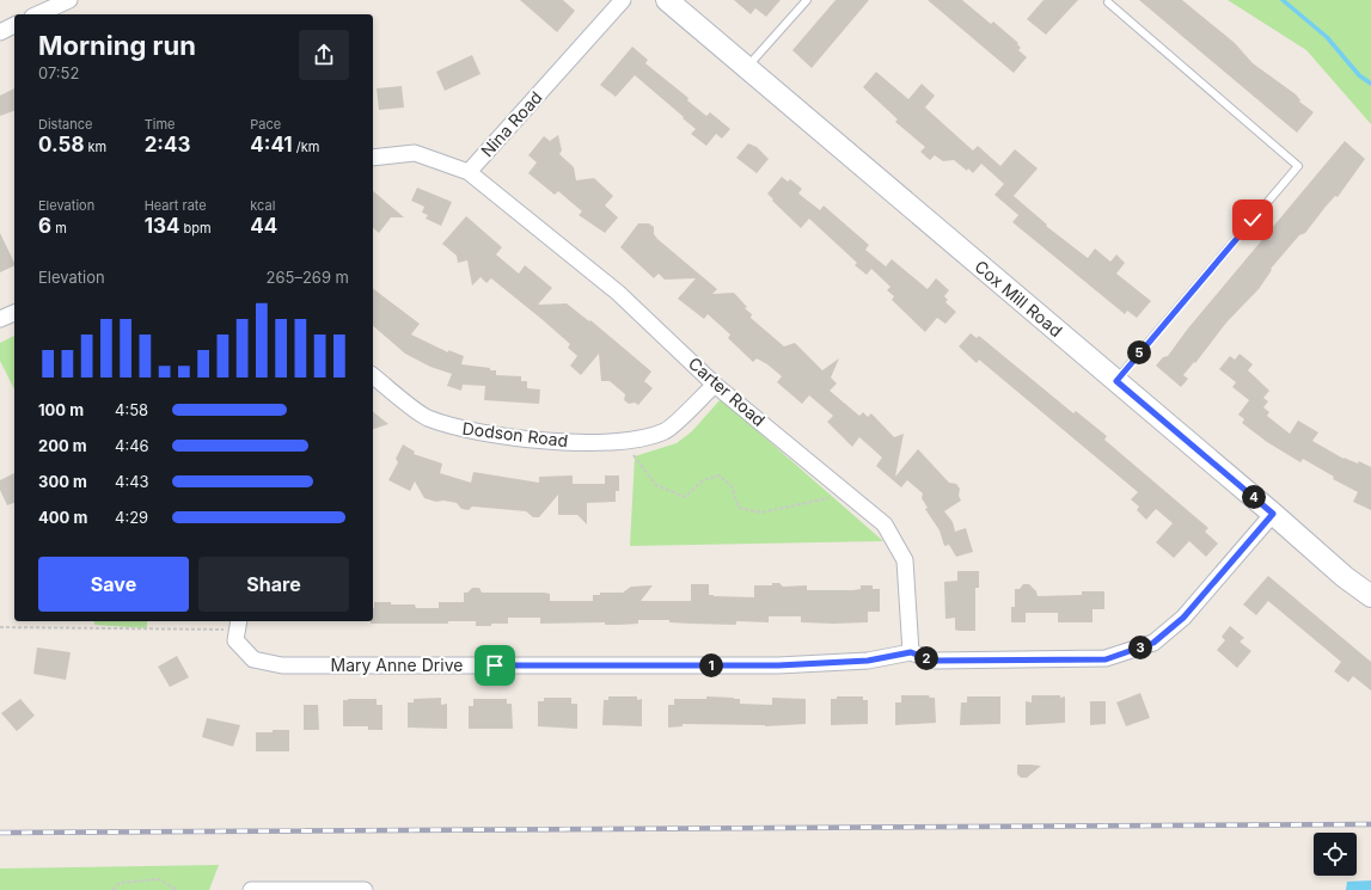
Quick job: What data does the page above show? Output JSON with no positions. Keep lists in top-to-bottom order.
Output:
{
  "streets": {
    "street": [
      "Nina Road",
      "Cox Mill Road",
      "Carter Road",
      "Dodson Road",
      "Mary Anne Drive"
    ]
  },
  "crossings": [
    ["Nina Road", "Carter Road"],
    ["Carter Road", "Dodson Road"],
    ["Carter Road", "Mary Anne Drive"]
  ],
  "page": {
    "heading": ["Morning run", "07:52"],
    "stats": [
      ["Distance", "0.58 km"],
      ["Time", "2:43"],
      ["Pace", "4:41 /km"],
      ["Elevation", "6 m"],
      ["Heart rate", "134 bpm"],
      ["kcal", "44"]
    ],
    "chart": ["Elevation", "265–269 m"],
    "pins": [
      "5",
      "4",
      "3",
      "2",
      "1"
    ],
    "list": [
      {
        "name": "100 m",
        "note": "4:58"
      },
      {
        "name": "200 m",
        "note": "4:46"
      },
      {
        "name": "300 m",
        "note": "4:43"
      },
      {
        "name": "400 m",
        "note": "4:29"
      }
    ],
    "buttons": ["Save", "Share"]
  }
}
